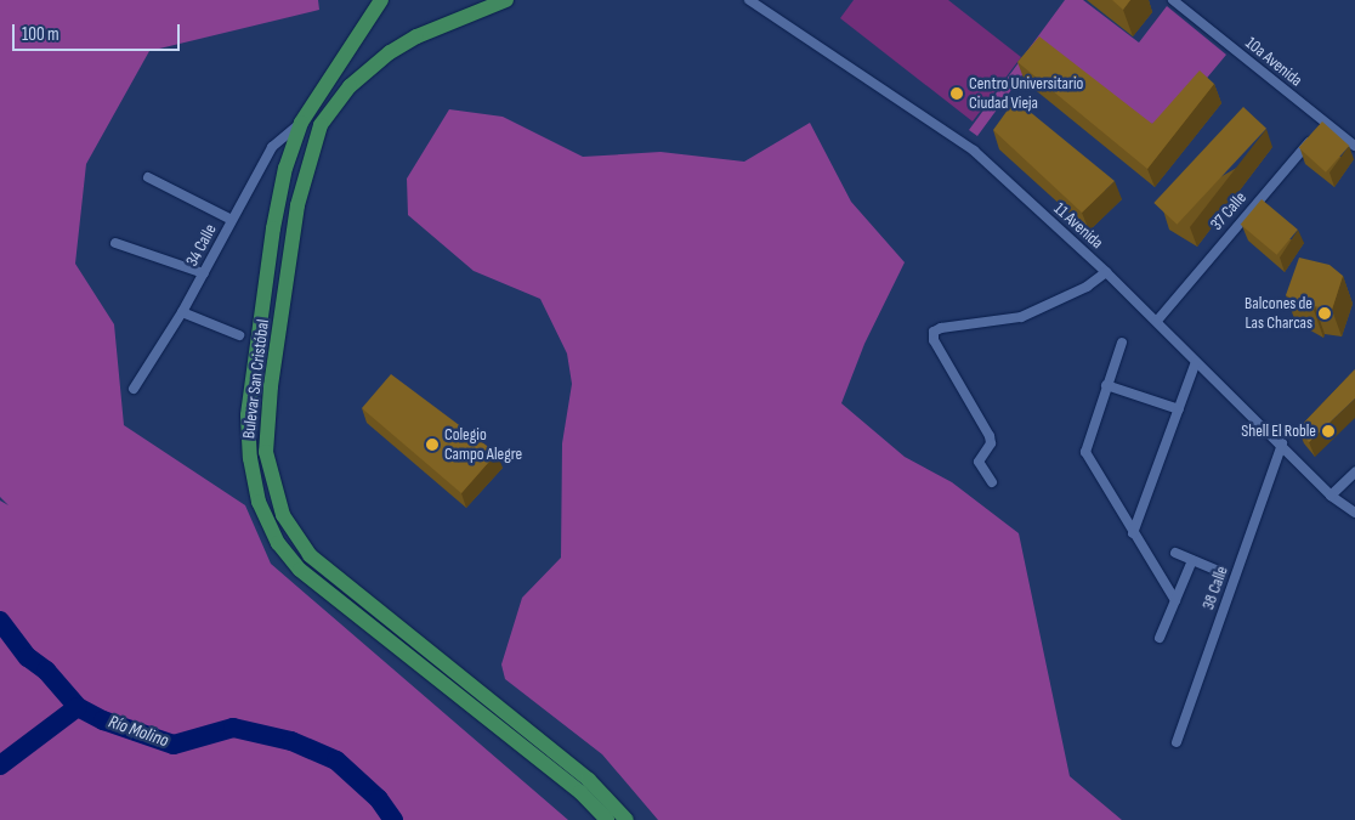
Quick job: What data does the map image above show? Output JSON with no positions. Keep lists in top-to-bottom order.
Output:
{
  "streets": {
    "main road": ["Bulevar San Cristóbal"],
    "street": [
      "10a Avenida",
      "37 Calle",
      "11 Avenida",
      "34 Calle",
      "38 Calle"
    ]
  },
  "crossings": [
    ["10a Avenida", "37 Calle"],
    ["37 Calle", "11 Avenida"],
    ["11 Avenida", "38 Calle"],
    ["34 Calle", "Bulevar San Cristóbal"]
  ],
  "water": ["Río Molino"],
  "places": [
    "Centro Universitario Ciudad Vieja",
    "Balcones de Las Charcas",
    "Shell El Roble",
    "Colegio Campo Alegre"
  ],
  "scale_bar": "100 m"
}
